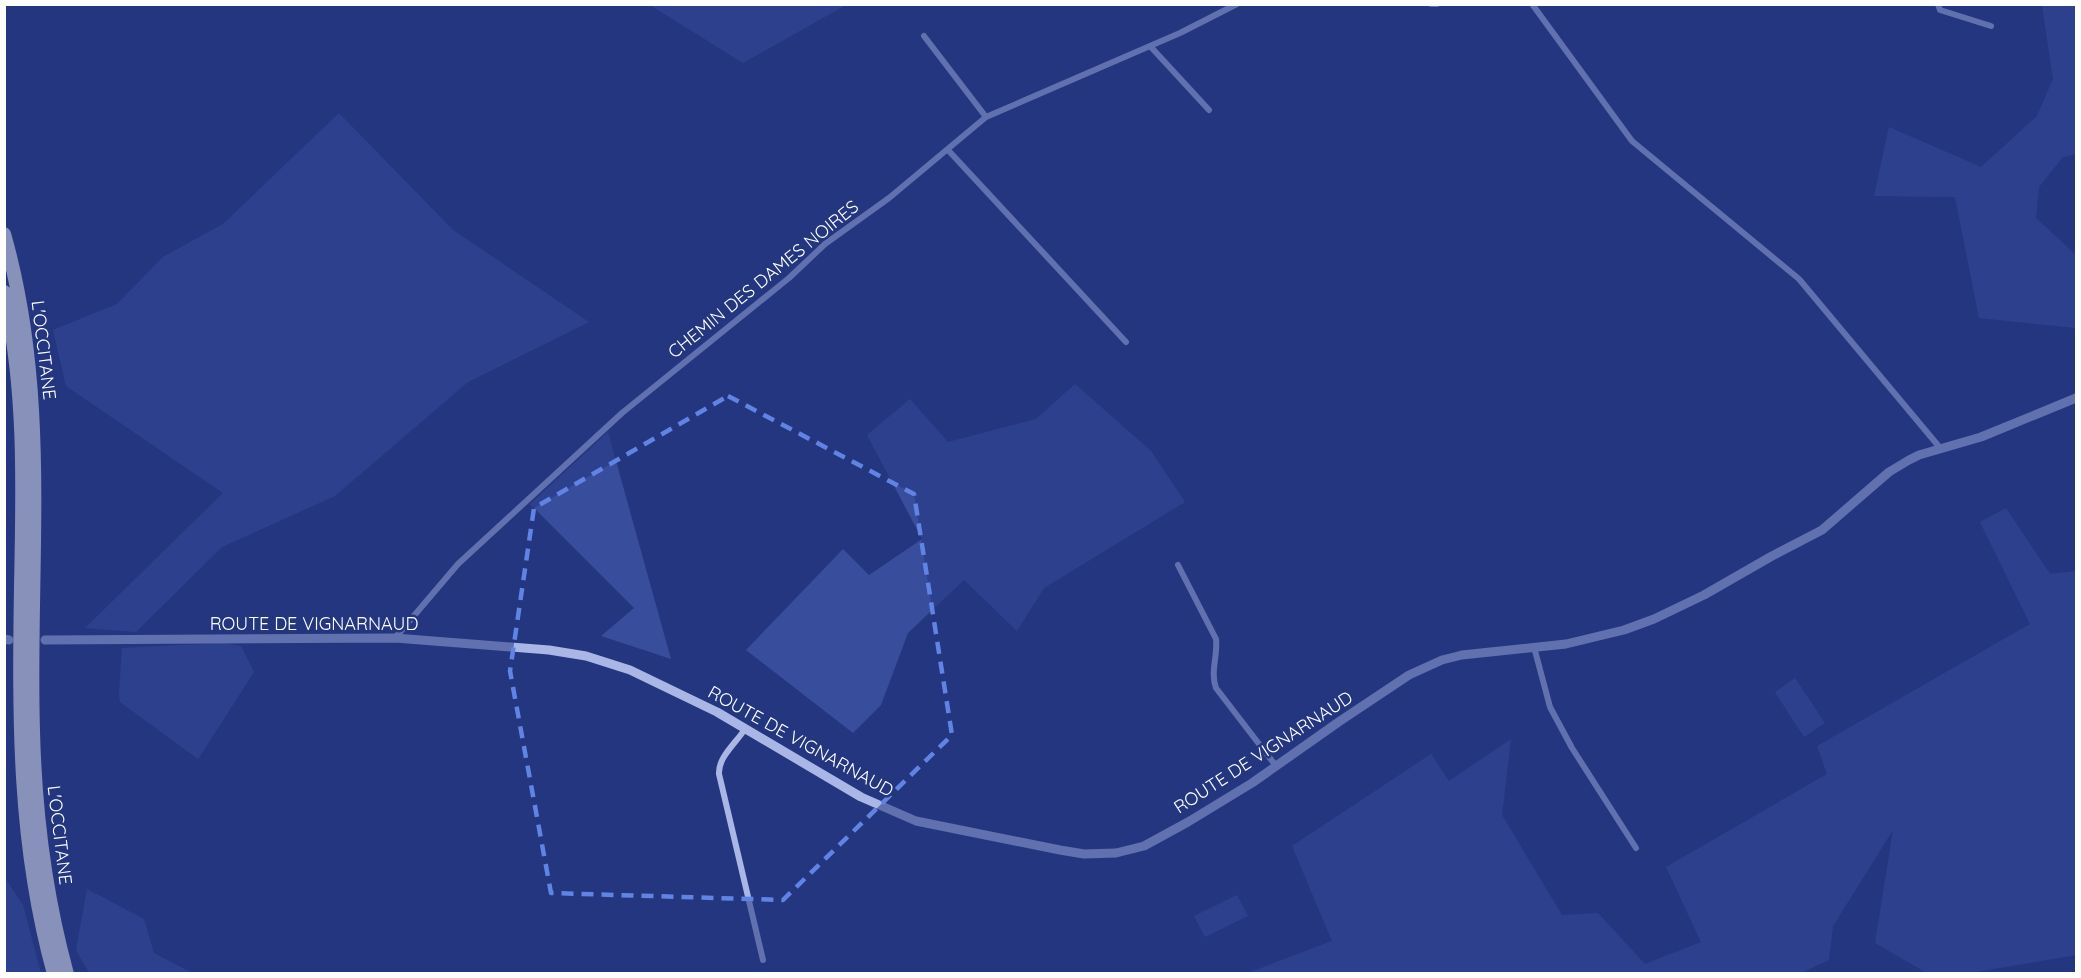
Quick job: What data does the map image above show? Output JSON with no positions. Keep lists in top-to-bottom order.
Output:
{
  "streets": {
    "highway": ["L'OCCITANE"],
    "street": ["CHEMIN DES DAMES NOIRES", "ROUTE DE VIGNARNAUD"]
  },
  "crossings": [
    ["CHEMIN DES DAMES NOIRES", "ROUTE DE VIGNARNAUD"]
  ]
}
